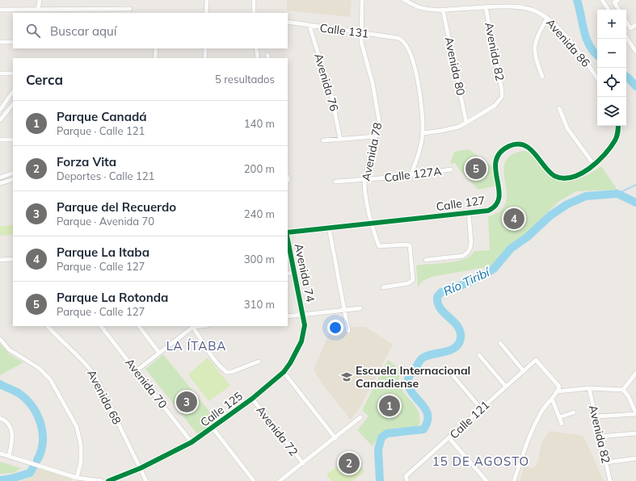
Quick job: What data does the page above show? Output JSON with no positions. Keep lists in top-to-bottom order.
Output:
{
  "streets": {
    "street": [
      "Calle 131",
      "Avenida 86",
      "Avenida 82",
      "Avenida 80",
      "Avenida 76",
      "Avenida 78",
      "Calle 127A",
      "Calle 127",
      "Avenida 74",
      "Avenida 70",
      "Avenida 68",
      "Calle 125",
      "Calle 121",
      "Avenida 72"
    ]
  },
  "crossings": [
    ["Calle 131", "Avenida 76"],
    ["Calle 131", "Avenida 78"],
    ["Avenida 86", "Avenida 82"],
    ["Avenida 82", "Avenida 80"],
    ["Avenida 78", "Calle 127A"],
    ["Avenida 78", "Calle 127"],
    ["Avenida 74", "Calle 125"],
    ["Avenida 70", "Calle 125"],
    ["Avenida 68", "Calle 125"],
    ["Calle 125", "Avenida 72"]
  ],
  "districts": ["LA ÍTABA", "15 DE AGOSTO"],
  "water": ["Río Tiribí"],
  "places": {
    "school or university": ["Escuela Internacional Canadiense"]
  },
  "page": {
    "map_buttons": ["+", "−"],
    "search": "Buscar aquí",
    "heading": ["Cerca", "5 resultados"],
    "list": [
      {
        "mark": "1",
        "name": "Parque Canadá",
        "note": "Parque · Calle 121",
        "value": "140 m"
      },
      {
        "mark": "2",
        "name": "Forza Vita",
        "note": "Deportes · Calle 121",
        "value": "200 m"
      },
      {
        "mark": "3",
        "name": "Parque del Recuerdo",
        "note": "Parque · Avenida 70",
        "value": "240 m"
      },
      {
        "mark": "4",
        "name": "Parque La Itaba",
        "note": "Parque · Calle 127",
        "value": "300 m"
      },
      {
        "mark": "5",
        "name": "Parque La Rotonda",
        "note": "Parque · Calle 127",
        "value": "310 m"
      }
    ],
    "pins": [
      "5",
      "4",
      "3",
      "1",
      "2"
    ]
  }
}
